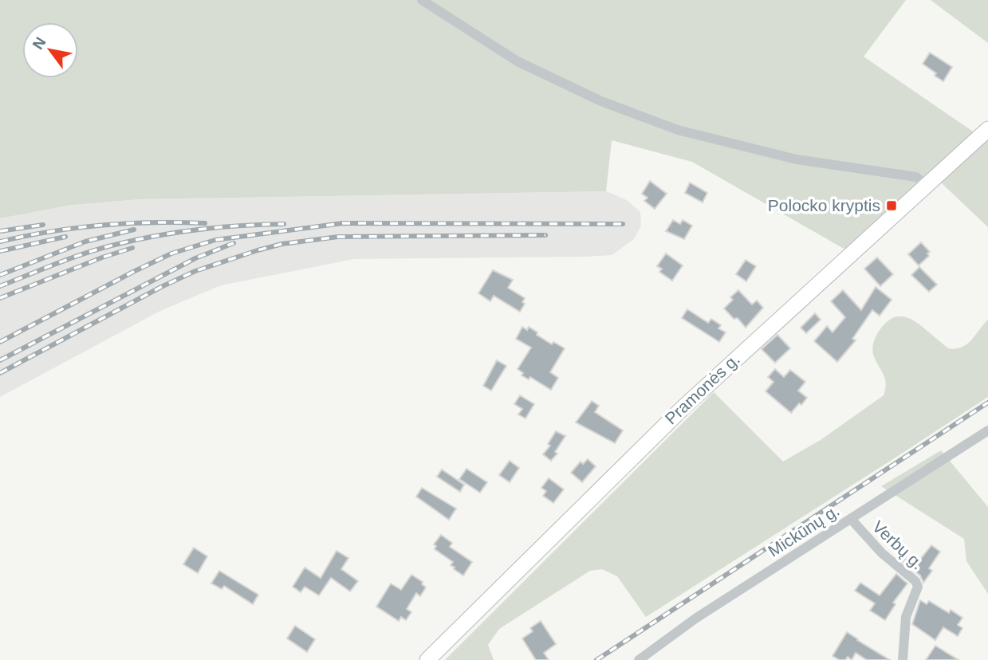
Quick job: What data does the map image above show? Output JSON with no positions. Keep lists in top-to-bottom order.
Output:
{
  "streets": {
    "main road": ["Pramonės g."],
    "street": ["Mickūnų g.", "Verbų g."]
  },
  "crossings": [
    ["Mickūnų g.", "Verbų g."]
  ],
  "places": {
    "transit": ["Polocko kryptis"]
  },
  "north": "top left"
}
